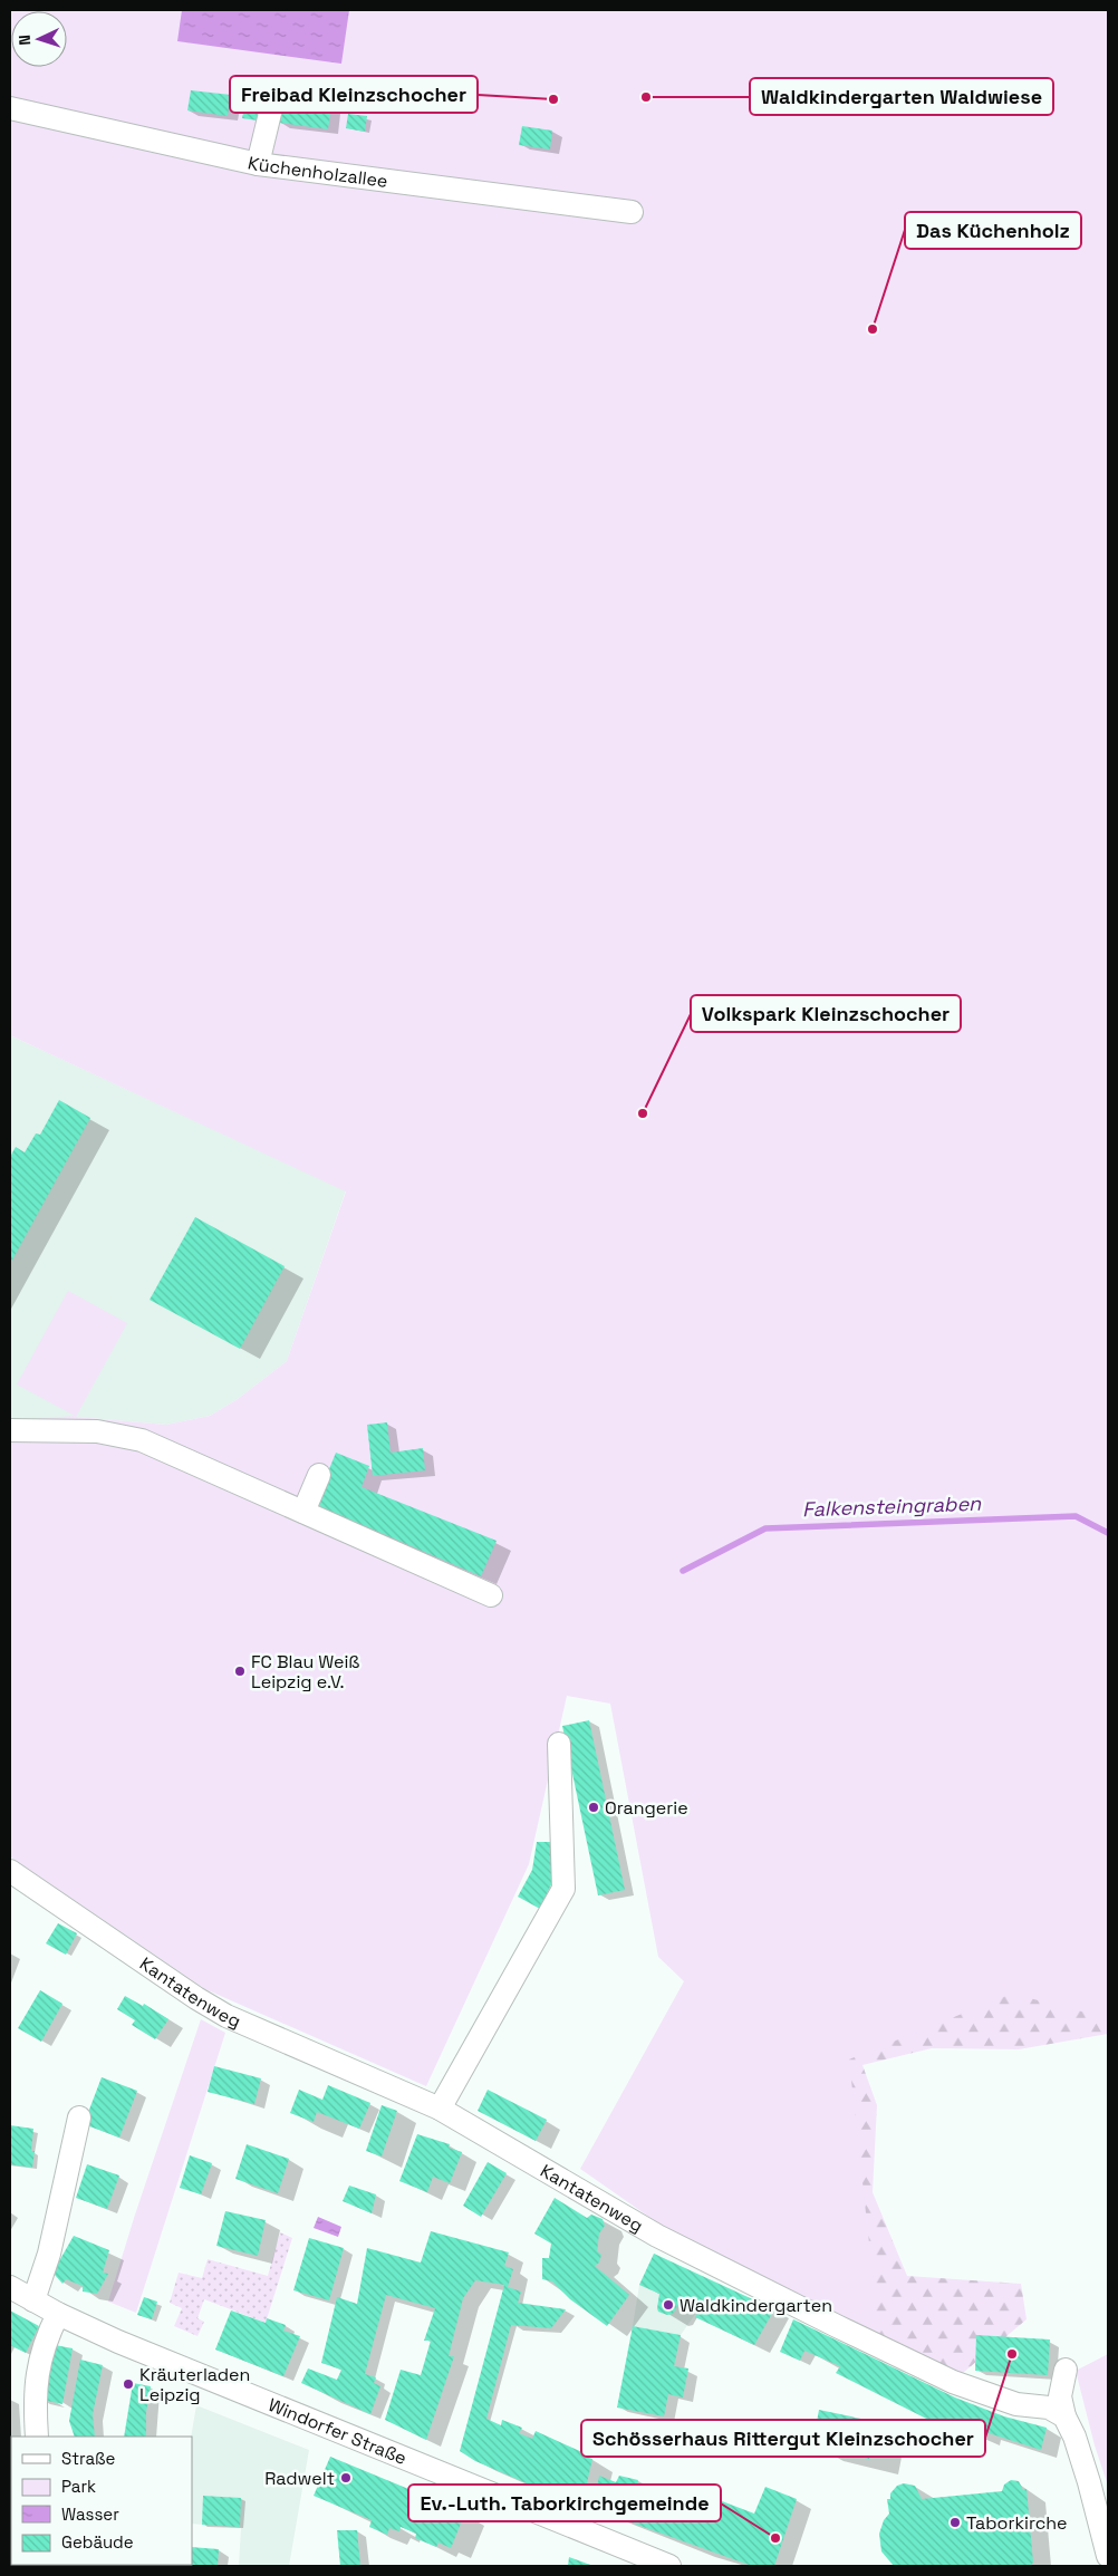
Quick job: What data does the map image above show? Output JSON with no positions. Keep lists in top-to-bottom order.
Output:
{
  "streets": {
    "street": ["Küchenholzallee", "Kantatenweg", "Windorfer Straße"]
  },
  "water": ["Falkensteingraben"],
  "places": [
    "Waldkindergarten Waldwiese",
    "Freibad Kleinzschocher",
    "Das Küchenholz",
    "Volkspark Kleinzschocher",
    "FC Blau Weiß Leipzig e.V.",
    "Orangerie",
    "Waldkindergarten",
    "Schösserhaus Rittergut Kleinzschocher",
    "Kräuterladen Leipzig",
    "Radwelt",
    "Taborkirche",
    "Ev.-Luth. Taborkirchgemeinde"
  ],
  "legend": [
    "Straße",
    "Park",
    "Wasser",
    "Gebäude"
  ],
  "north": "left"
}
